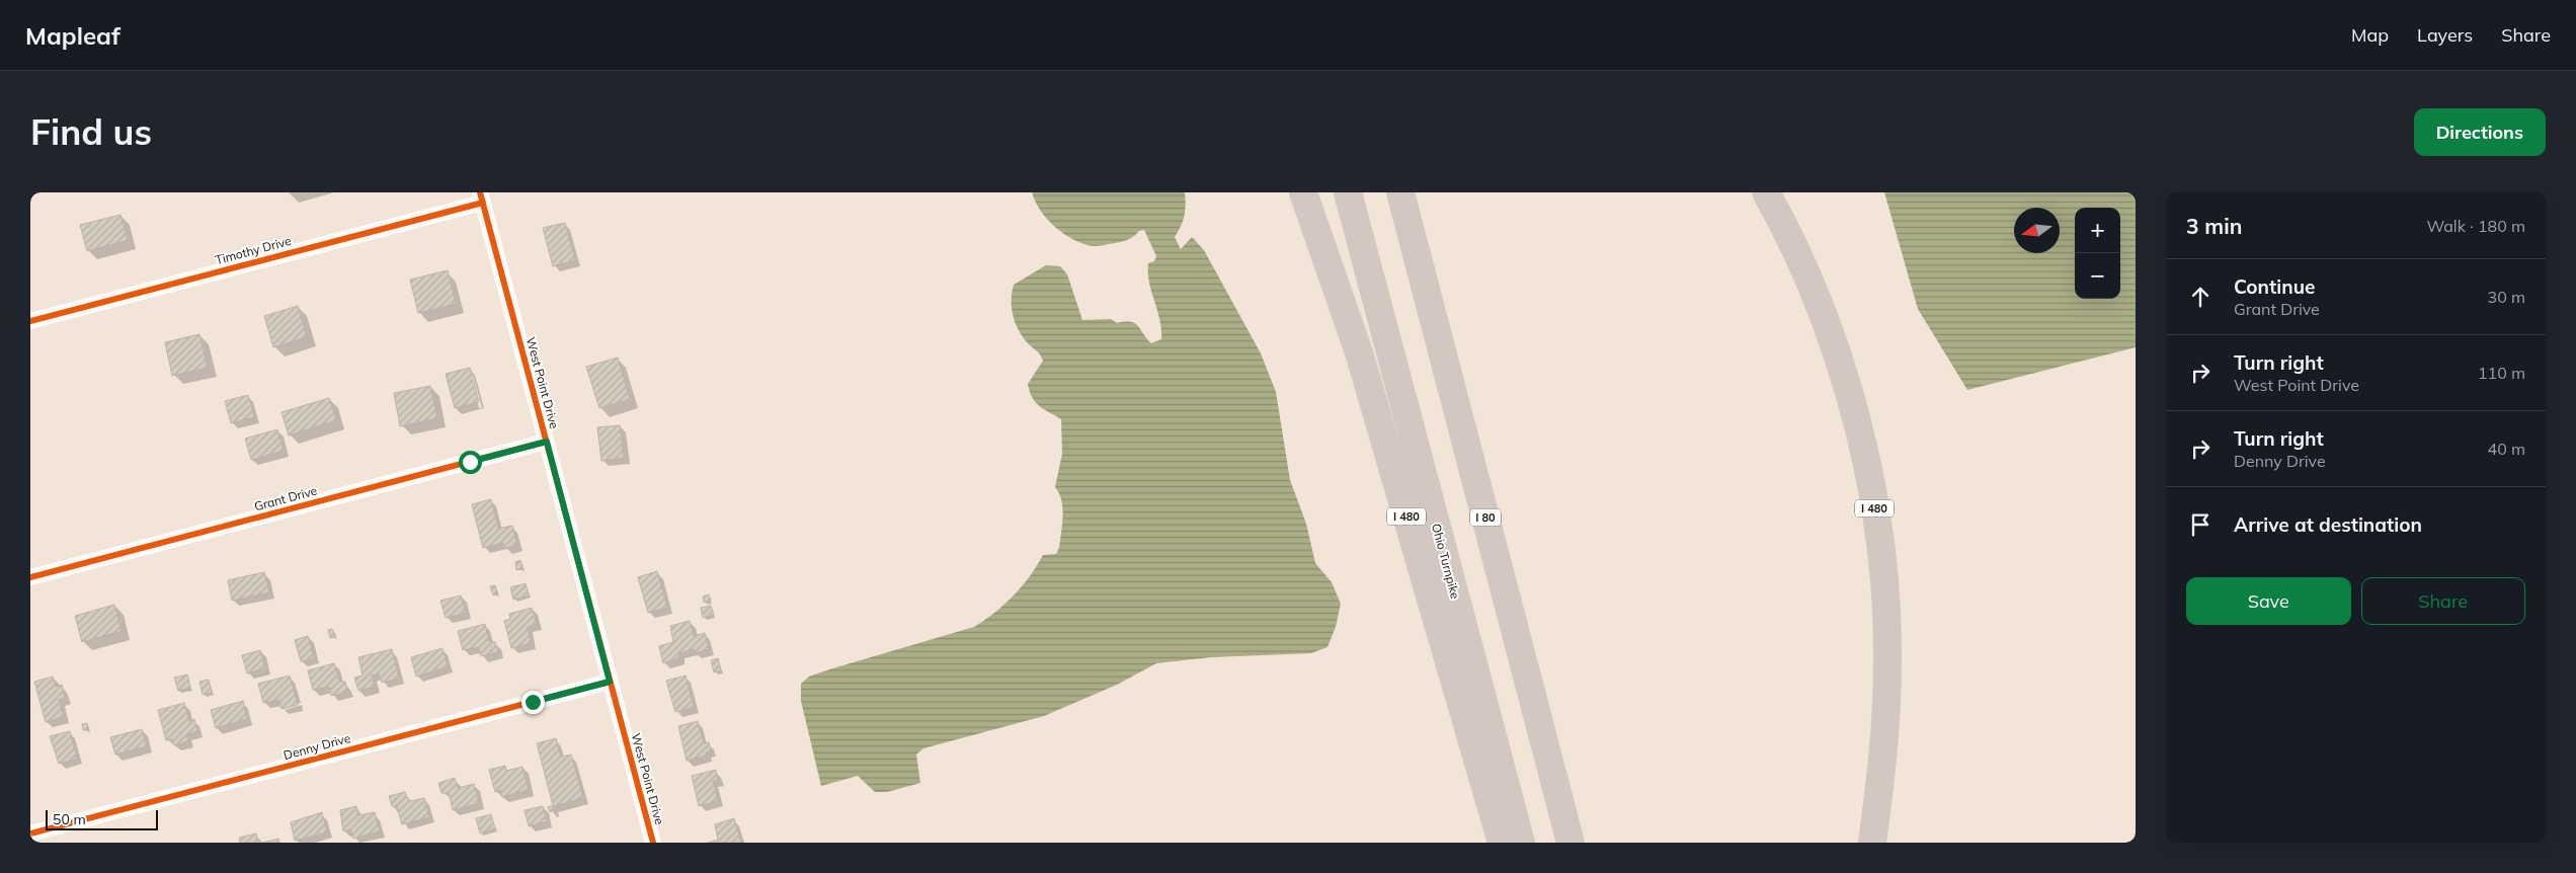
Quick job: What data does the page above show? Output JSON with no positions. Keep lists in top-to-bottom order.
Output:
{
  "streets": {
    "highway": ["I 480", "I 80", "Ohio Turnpike"],
    "street": [
      "Timothy Drive",
      "West Point Drive",
      "Grant Drive",
      "Denny Drive"
    ]
  },
  "crossings": [
    ["Timothy Drive", "West Point Drive"],
    ["West Point Drive", "Grant Drive"],
    ["West Point Drive", "Denny Drive"]
  ],
  "scale_bar": "50 m",
  "north": "left",
  "page": {
    "header": "Mapleaf",
    "nav": ["Map", "Layers", "Share"],
    "buttons": [
      "Directions",
      ["Save", "Share"]
    ],
    "title": "Find us",
    "heading": ["3 min", "Walk · 180 m"],
    "map_buttons": ["+", "−"],
    "list": [
      ["Continue", "Grant Drive", "30 m"],
      ["Turn right", "West Point Drive", "110 m"],
      ["Turn right", "Denny Drive", "40 m"],
      "Arrive at destination"
    ],
    "scale": "50 m"
  }
}
